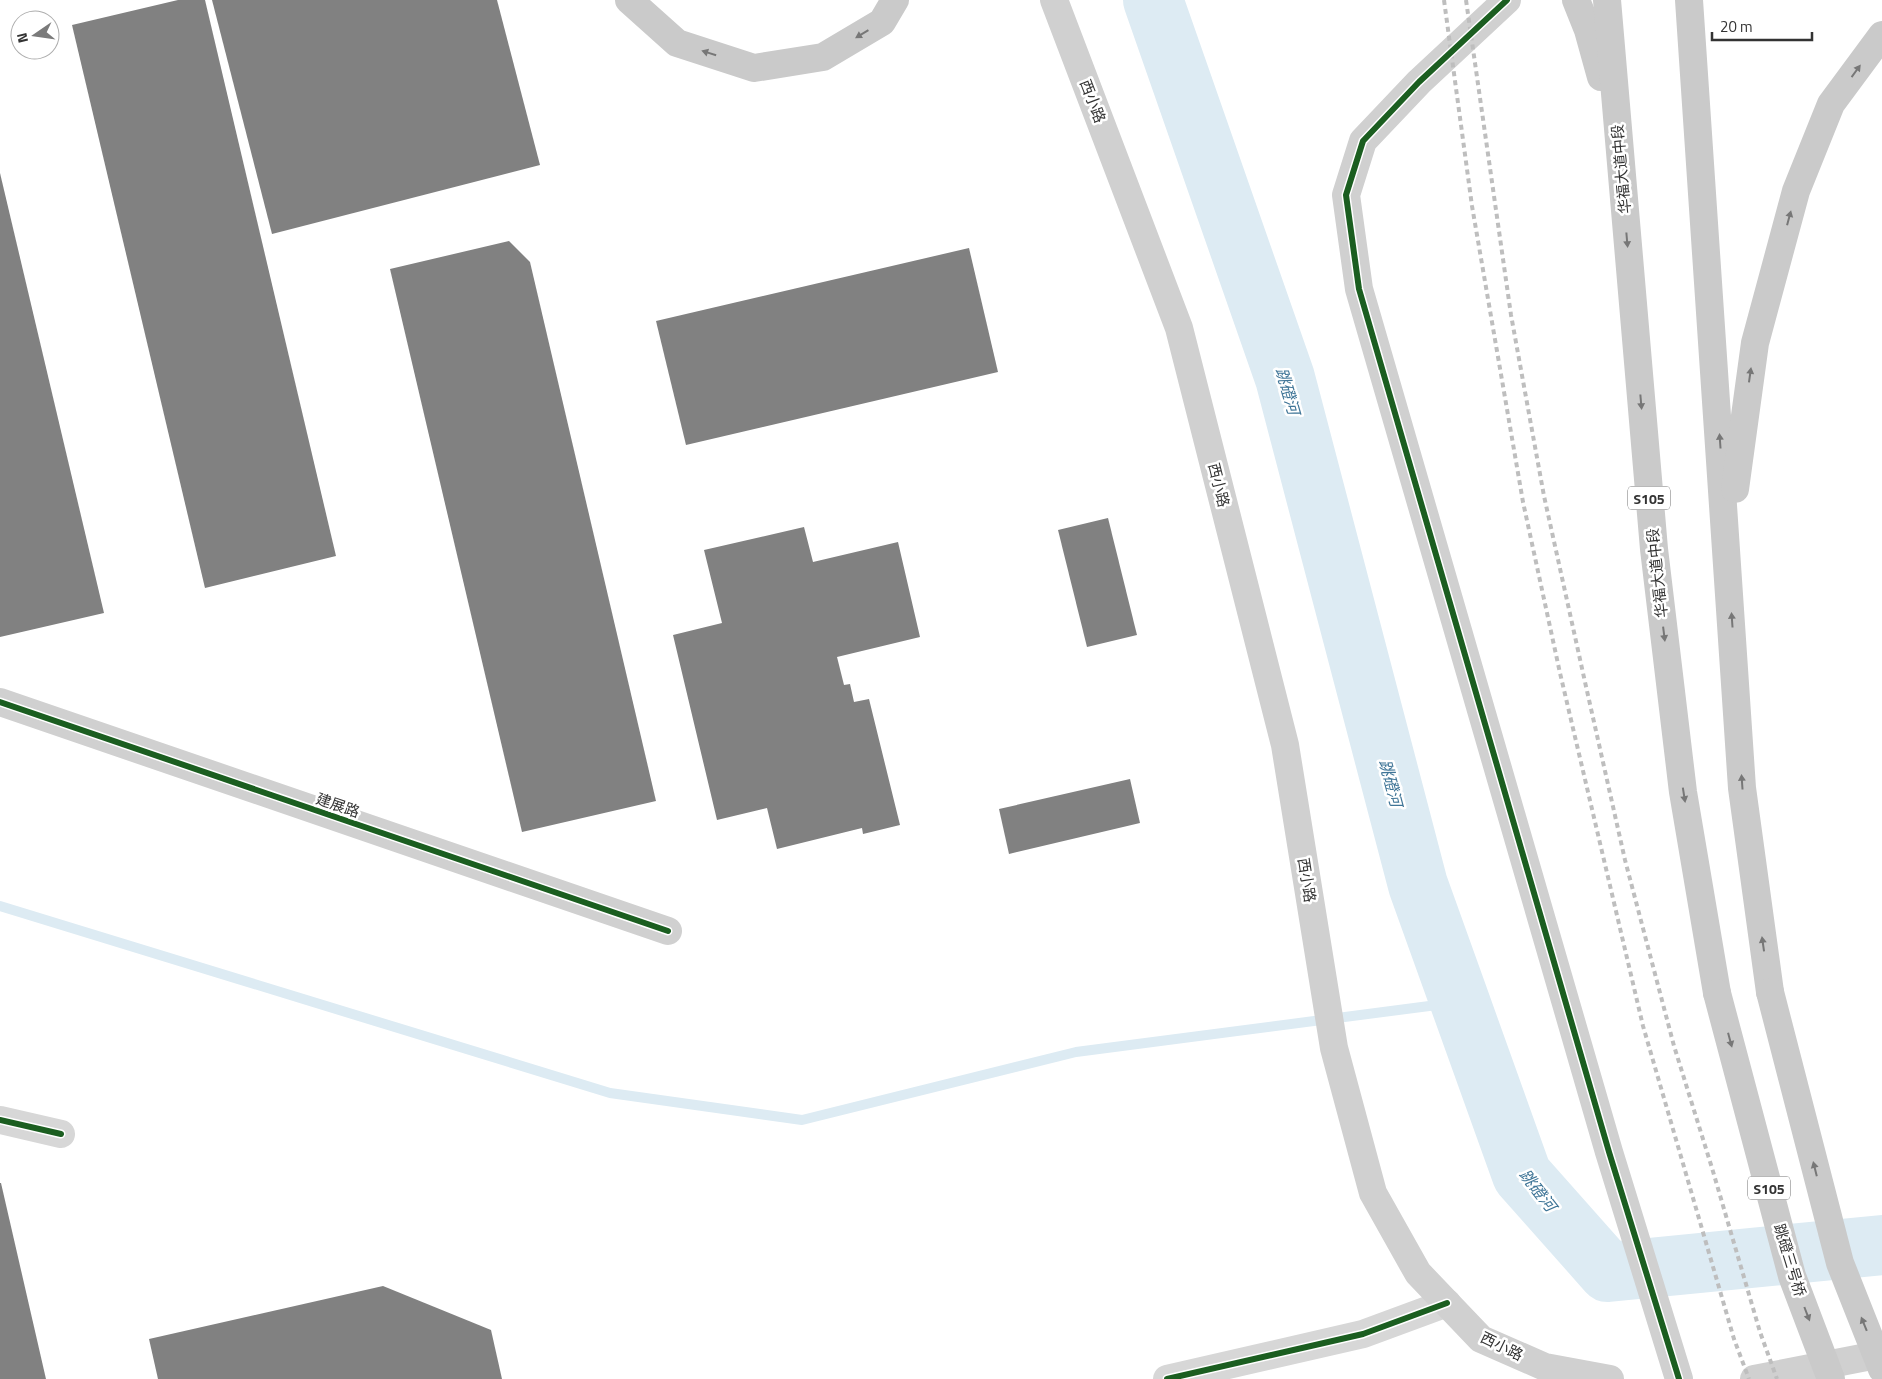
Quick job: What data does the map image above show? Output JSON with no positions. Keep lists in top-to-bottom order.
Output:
{
  "streets": {
    "main road": ["华福大道中段", "S105", "跳磴三号桥"],
    "street": ["西小路", "建展路"]
  },
  "crossings": [
    ["华福大道中段", "跳磴三号桥"]
  ],
  "water": ["跳磴河"],
  "scale_bar": "20 m",
  "north": "left"
}
